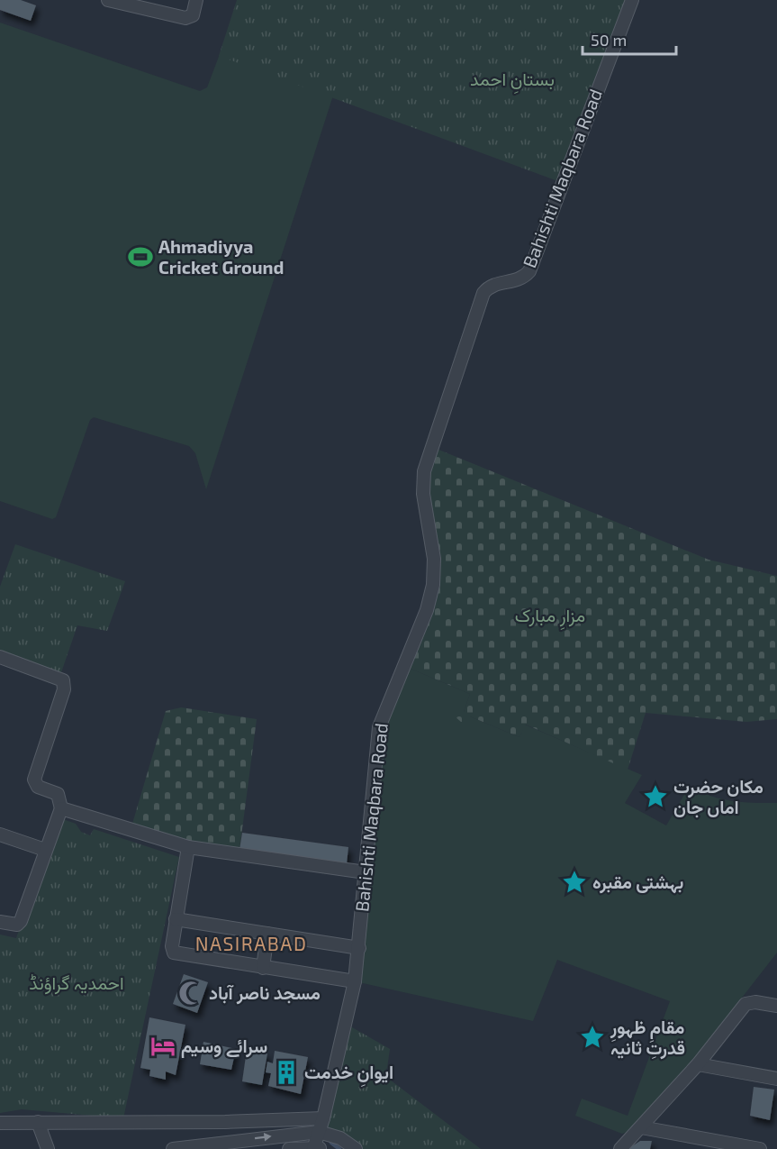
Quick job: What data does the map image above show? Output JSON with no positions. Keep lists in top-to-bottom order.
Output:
{
  "streets": {
    "street": ["Bahishti Maqbara Road"]
  },
  "districts": ["NASIRABAD"],
  "parks": ["بستانِ احمد", "مزارِ مبارک", "احمدیہ گراؤنڈ"],
  "places": {
    "sports": ["Ahmadiyya Cricket Ground"],
    "place": ["مکان حضرت اماں جان", "بہشتی مقبرہ", "مقامِ ظہورِ قدرتِ ثانیہ"],
    "mosque": ["مسجد ناصر آباد"],
    "hotel": ["سرائے وسیم"],
    "building": ["ایوانِ خدمت"]
  },
  "scale_bar": "50 m"
}
